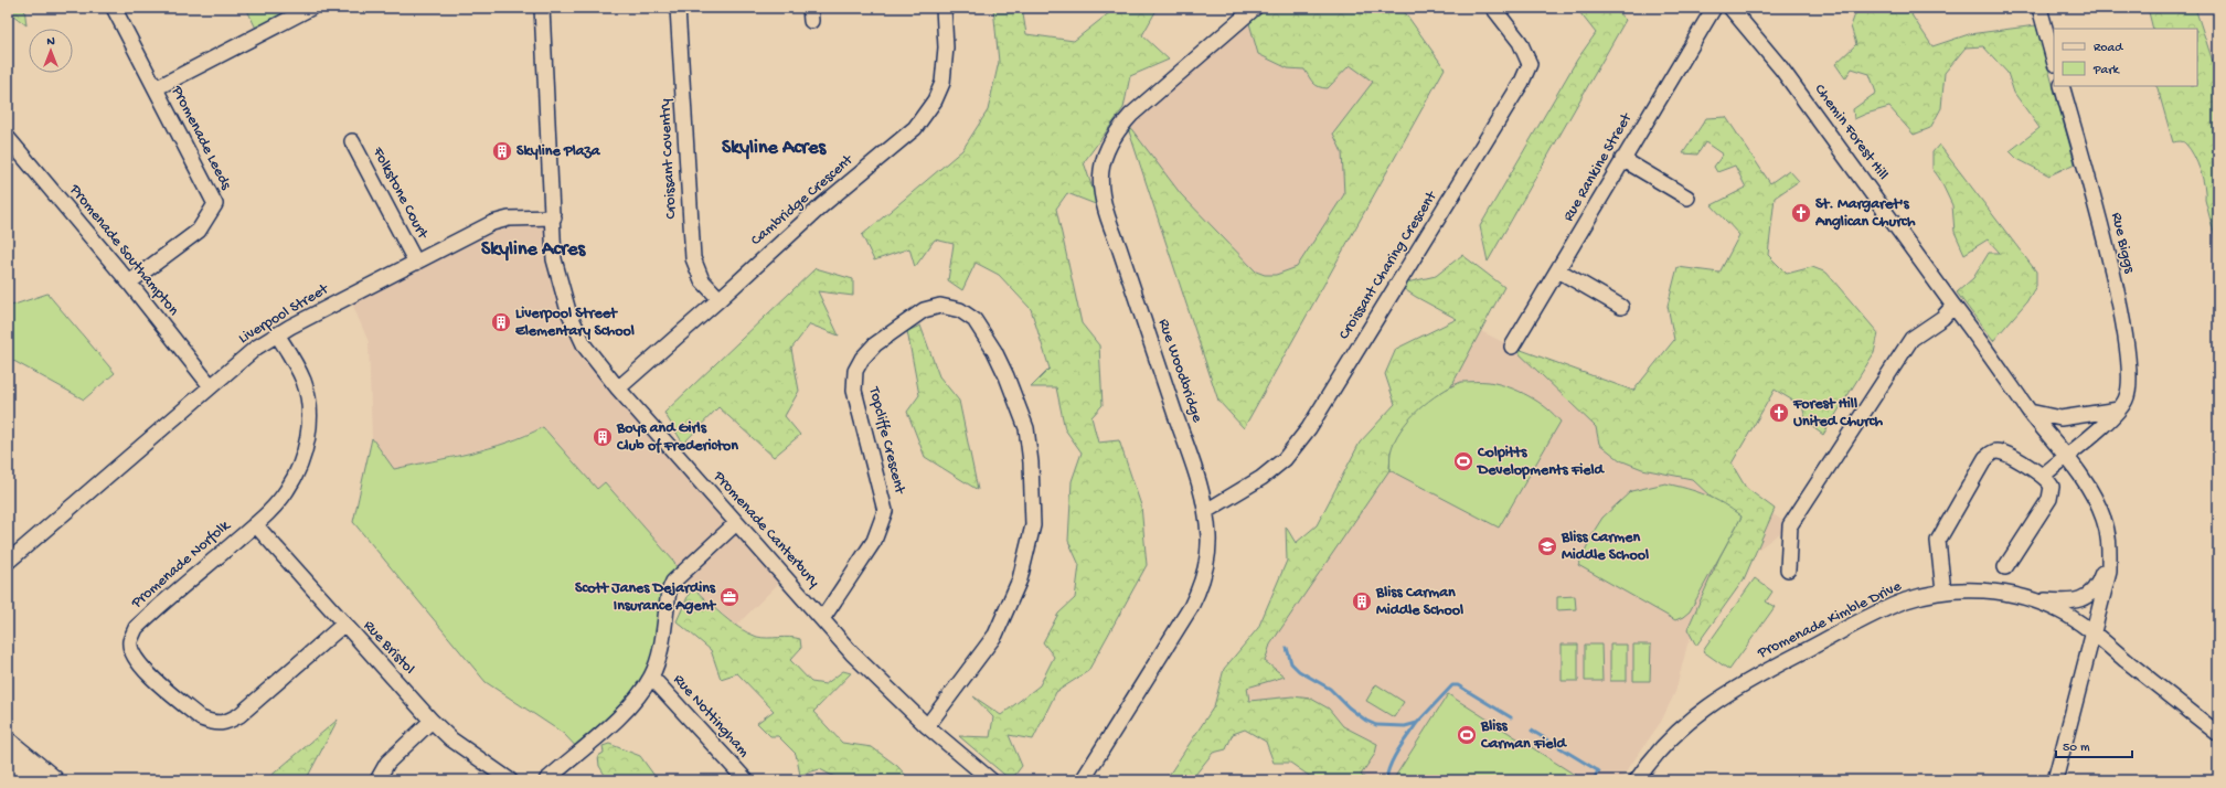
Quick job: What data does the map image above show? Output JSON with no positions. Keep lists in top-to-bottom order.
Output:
{
  "streets": {
    "street": [
      "Chemin Forest Hill",
      "Promenade Leeds",
      "Croissant Coventry",
      "Rue Rankine Street",
      "Folkstone Court",
      "Cambridge Crescent",
      "Rue Biggs",
      "Promenade Southampton",
      "Croissant Charing Crescent",
      "Liverpool Street",
      "Rue Woodbridge",
      "Topcliffe Crescent",
      "Promenade Canterbury",
      "Promenade Norfolk",
      "Promenade Kimble Drive",
      "Rue Bristol",
      "Rue Nottingham"
    ]
  },
  "crossings": [
    ["Chemin Forest Hill", "Rue Biggs"],
    ["Promenade Leeds", "Promenade Southampton"],
    ["Croissant Coventry", "Cambridge Crescent"],
    ["Folkstone Court", "Liverpool Street"],
    ["Cambridge Crescent", "Promenade Canterbury"],
    ["Promenade Southampton", "Liverpool Street"],
    ["Croissant Charing Crescent", "Rue Woodbridge"],
    ["Liverpool Street", "Promenade Canterbury"],
    ["Liverpool Street", "Promenade Norfolk"],
    ["Topcliffe Crescent", "Promenade Canterbury"],
    ["Promenade Norfolk", "Rue Bristol"]
  ],
  "districts": ["Skyline Acres", "Skyline Acres"],
  "places": {
    "building": [
      "Skyline Plaza",
      "Liverpool Street Elementary School",
      "Boys and Girls Club of Fredericton",
      "Bliss Carman Middle School"
    ],
    "church": ["St. Margaret's Anglican Church", "Forest Hill United Church"],
    "sports": ["Colpitts Developments Field", "Bliss Carman Field"],
    "school or university": ["Bliss Carmen Middle School"],
    "office": ["Scott Janes Dejardins Insurance Agent"]
  },
  "legend": ["Road", "Park"],
  "scale_bar": "50 m",
  "north": "top"
}
